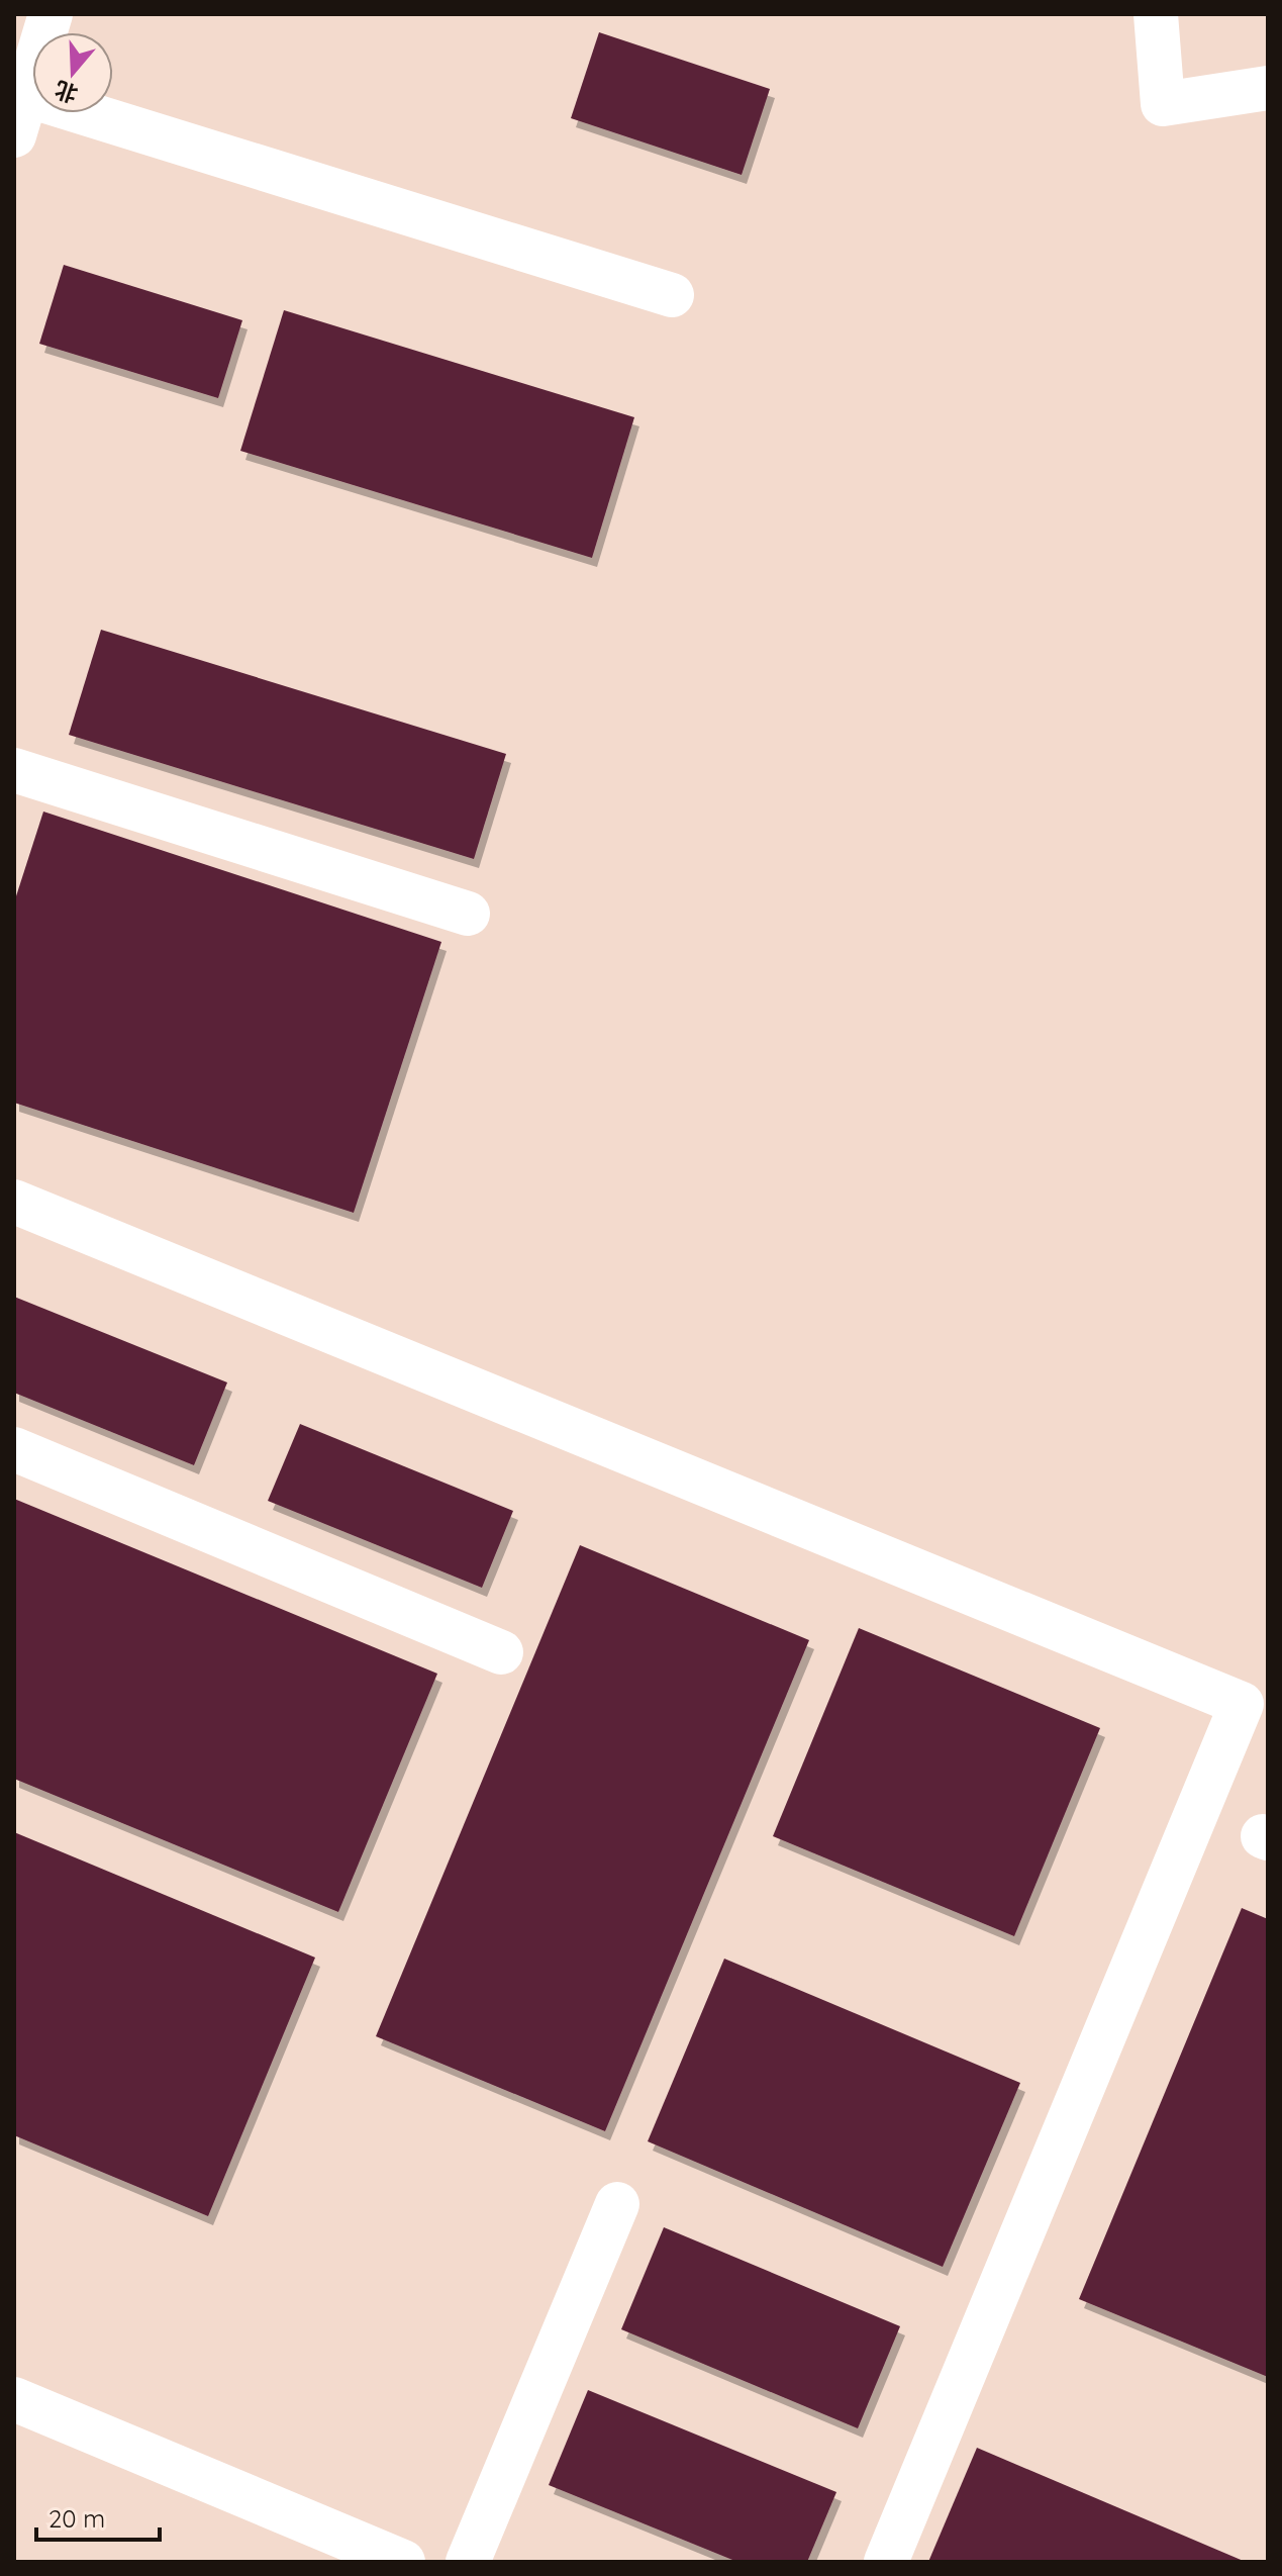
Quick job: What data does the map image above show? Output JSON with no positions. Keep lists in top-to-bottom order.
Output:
{
  "scale_bar": "20 m",
  "north": "bottom"
}
